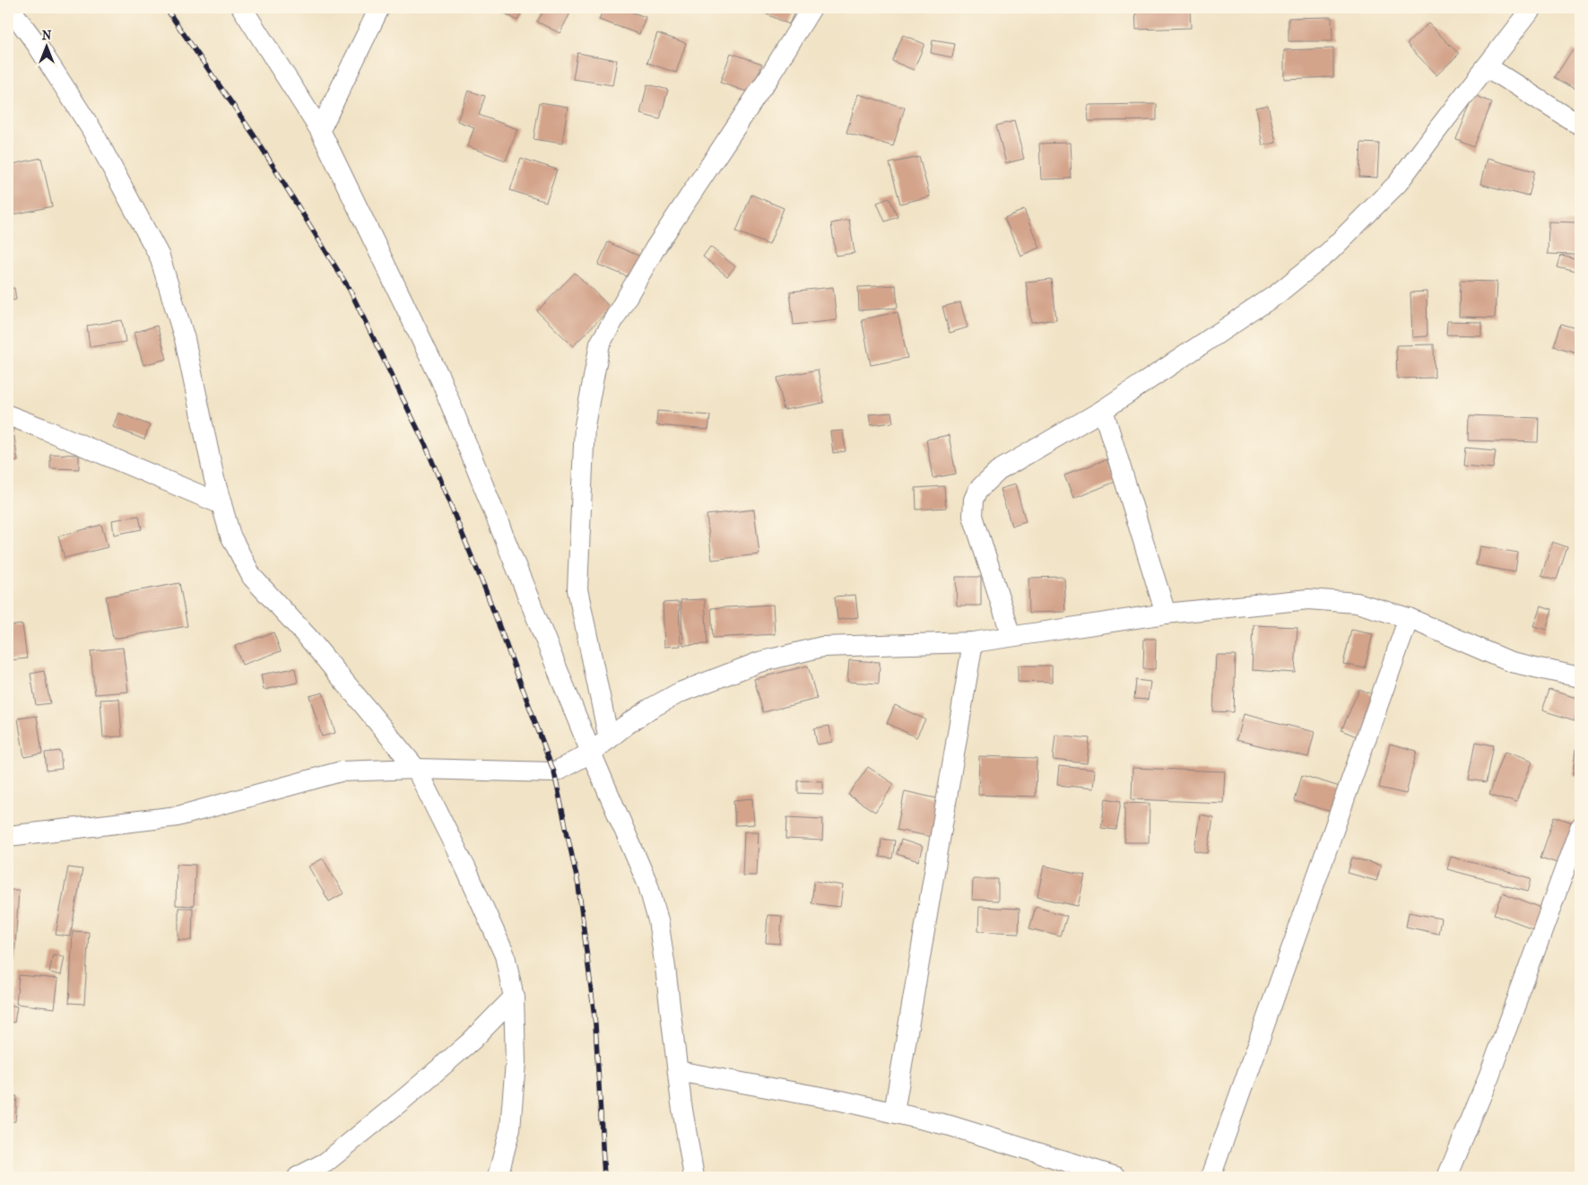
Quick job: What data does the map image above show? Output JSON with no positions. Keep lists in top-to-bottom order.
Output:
{
  "north": "top"
}
